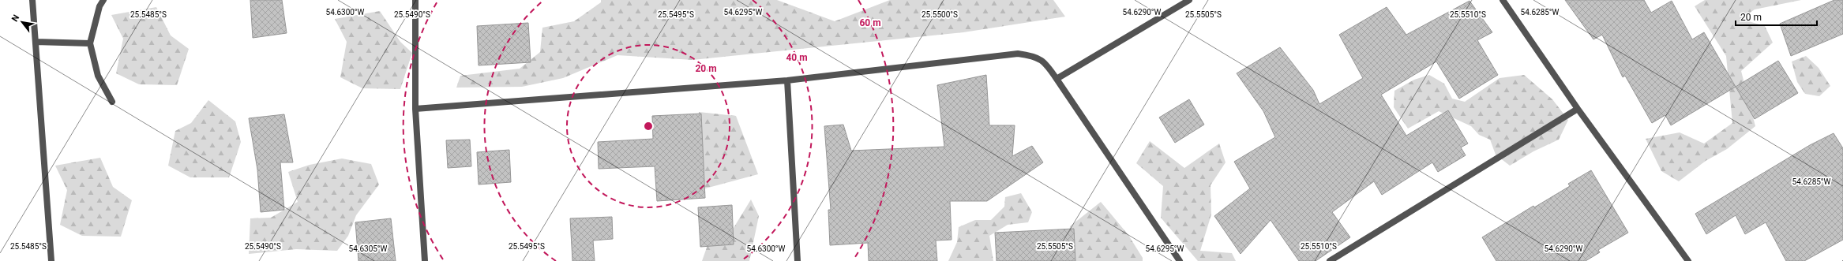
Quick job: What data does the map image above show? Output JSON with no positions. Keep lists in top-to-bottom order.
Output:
{
  "scale_bar": "20 m",
  "north": "top left",
  "coordinates": [
    "54.6300°W",
    "54.6295°W",
    "54.6290°W",
    "54.6285°W",
    "25.5485°S",
    "25.5490°S",
    "25.5495°S",
    "25.5500°S",
    "25.5505°S",
    "25.5510°S",
    "54.6305°W"
  ],
  "rings": ["60 m", "40 m", "20 m"]
}
